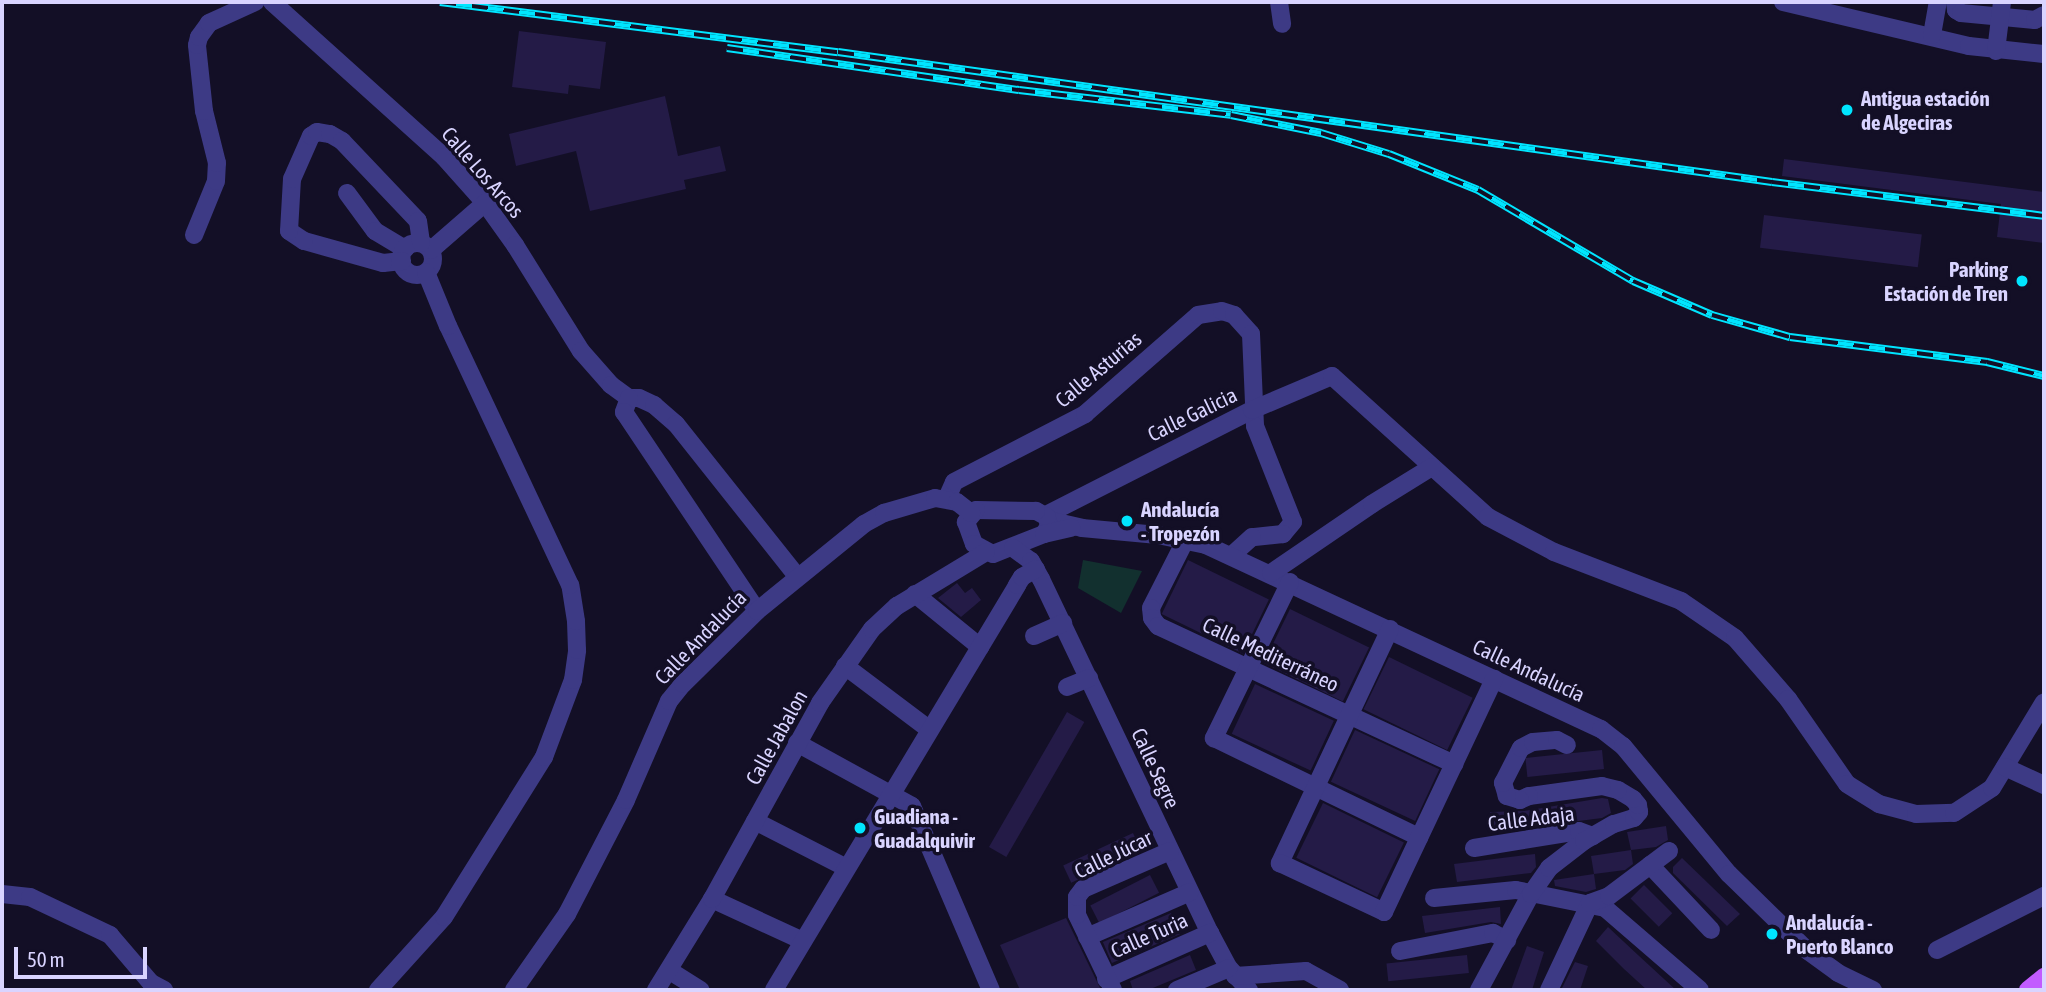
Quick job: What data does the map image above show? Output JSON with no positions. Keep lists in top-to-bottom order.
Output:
{
  "streets": {
    "street": [
      "Calle Los Arcos",
      "Calle Asturias",
      "Calle Galicia",
      "Calle Andalucía",
      "Calle Mediterráneo",
      "Calle Jabalon",
      "Calle Segre",
      "Calle Adaja",
      "Calle Júcar",
      "Calle Turia"
    ]
  },
  "crossings": [
    ["Calle Los Arcos", "Calle Andalucía"],
    ["Calle Asturias", "Calle Galicia"],
    ["Calle Asturias", "Calle Andalucía"],
    ["Calle Galicia", "Calle Andalucía"],
    ["Calle Andalucía", "Calle Mediterráneo"],
    ["Calle Segre", "Calle Júcar"],
    ["Calle Segre", "Calle Turia"]
  ],
  "places": [
    "Antigua estación de Algeciras",
    "Parking Estación de Tren",
    "Andalucía - Tropezón",
    "Guadiana - Guadalquivir",
    "Andalucía - Puerto Blanco"
  ],
  "scale_bar": "50 m"
}
